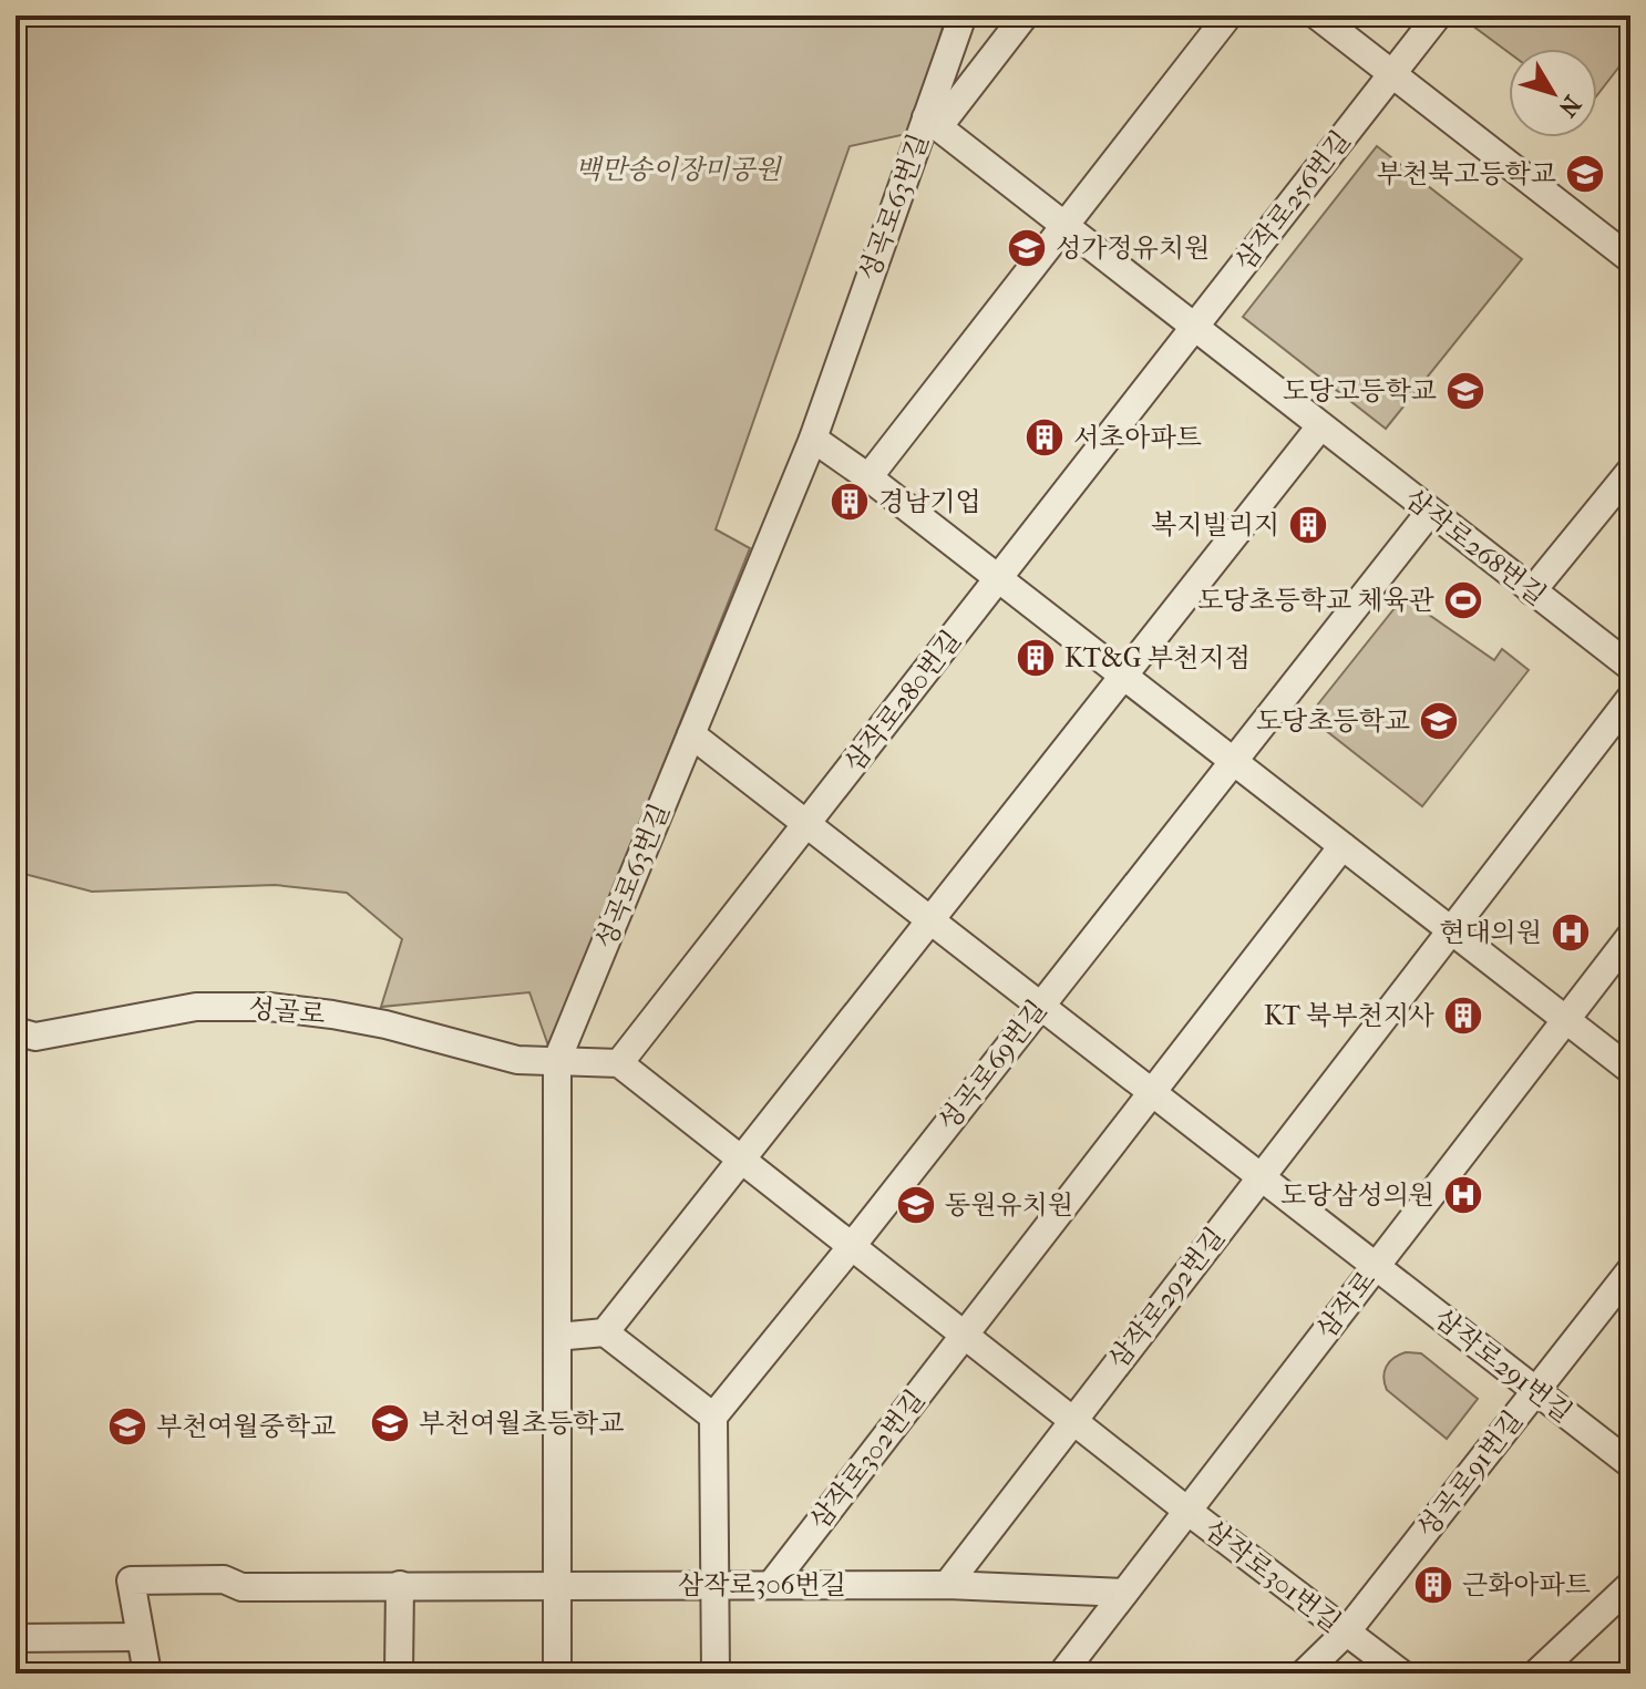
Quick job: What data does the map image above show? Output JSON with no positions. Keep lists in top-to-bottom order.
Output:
{
  "streets": {
    "street": [
      "삼작로256번길",
      "성곡로63번길",
      "삼작로268번길",
      "삼작로280번길",
      "성골로",
      "성곡로69번길",
      "삼작로292번길",
      "삼작로",
      "삼작로291번길",
      "삼작로302번길",
      "성곡로91번길",
      "삼작로301번길",
      "삼작로306번길"
    ]
  },
  "crossings": [
    ["삼작로256번길", "삼작로268번길"],
    ["성곡로63번길", "삼작로268번길"],
    ["성곡로63번길", "성골로"],
    ["성곡로63번길", "삼작로306번길"],
    ["삼작로268번길", "성곡로69번길"],
    ["삼작로", "삼작로291번길"],
    ["삼작로", "삼작로301번길"],
    ["삼작로", "삼작로306번길"],
    ["삼작로291번길", "성곡로91번길"],
    ["삼작로302번길", "삼작로306번길"],
    ["성곡로91번길", "삼작로301번길"]
  ],
  "parks": ["백만송이장미공원"],
  "places": {
    "school or university": [
      "부천북고등학교",
      "성가정유치원",
      "도당고등학교",
      "도당초등학교",
      "동원유치원",
      "부천여월초등학교",
      "부천여월중학교"
    ],
    "building": [
      "서초아파트",
      "경남기업",
      "복지빌리지",
      "KT&G 부천지점",
      "KT 북부천지사",
      "근화아파트"
    ],
    "sports": ["도당초등학교 체육관"],
    "hospital": ["현대의원", "도당삼성의원"]
  },
  "north": "bottom right"
}
